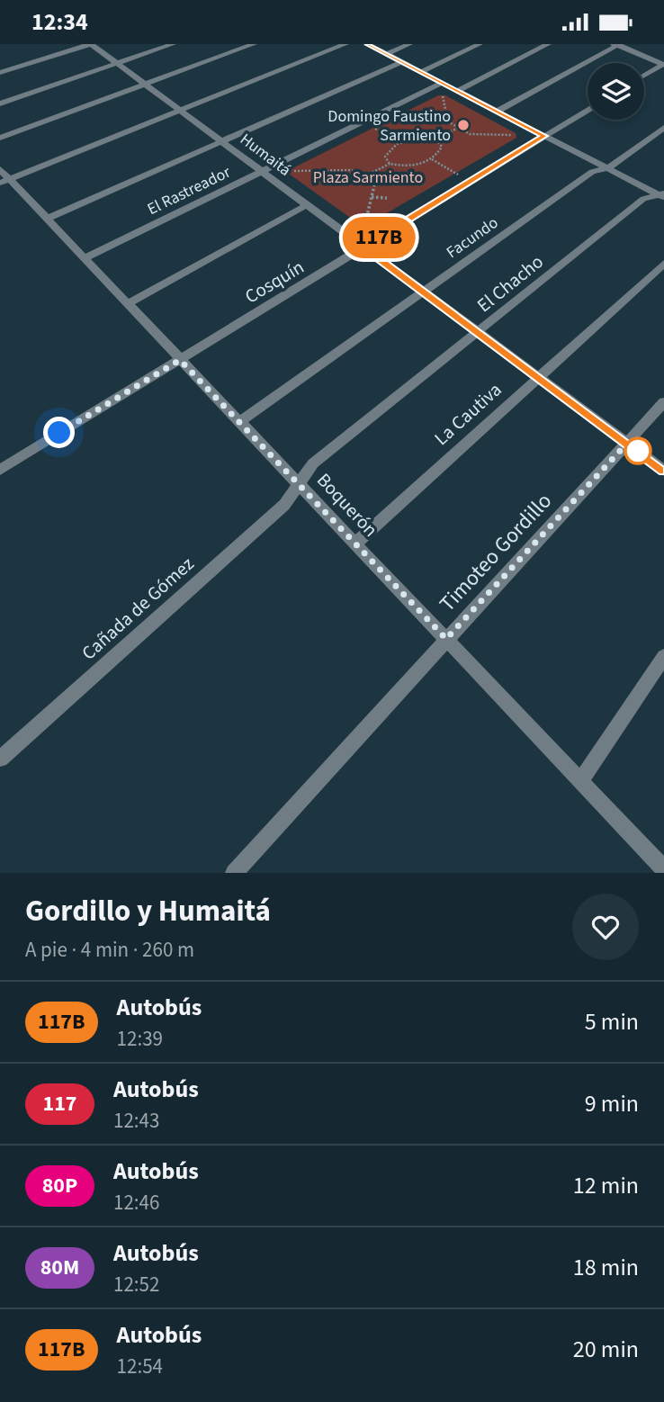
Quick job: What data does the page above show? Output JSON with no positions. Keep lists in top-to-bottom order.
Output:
{
  "streets": {
    "street": [
      "Humaitá",
      "El Rastreador",
      "Facundo",
      "Cosquín",
      "El Chacho",
      "La Cautiva",
      "Boquerón",
      "Timoteo Gordillo",
      "Cañada de Gómez"
    ]
  },
  "crossings": [
    ["Humaitá", "El Rastreador"],
    ["Humaitá", "Facundo"],
    ["Humaitá", "Cosquín"],
    ["Humaitá", "El Chacho"],
    ["Humaitá", "La Cautiva"],
    ["Humaitá", "Timoteo Gordillo"],
    ["El Rastreador", "Boquerón"],
    ["Facundo", "Boquerón"],
    ["Cosquín", "Boquerón"],
    ["El Chacho", "Boquerón"],
    ["El Chacho", "Cañada de Gómez"],
    ["La Cautiva", "Boquerón"],
    ["Boquerón", "Timoteo Gordillo"],
    ["Boquerón", "Cañada de Gómez"]
  ],
  "parks": ["Plaza Sarmiento"],
  "places": ["Domingo Faustino Sarmiento"],
  "lines": ["bus line 117B"],
  "page": {
    "status": "12:34",
    "on_map": "117B",
    "heading": ["Gordillo y Humaitá", "A pie · 4 min · 260 m"],
    "list": [
      {
        "mark": "117B",
        "name": "Autobús",
        "note": "12:39",
        "value": "5 min"
      },
      {
        "mark": "117",
        "name": "Autobús",
        "note": "12:43",
        "value": "9 min"
      },
      {
        "mark": "80P",
        "name": "Autobús",
        "note": "12:46",
        "value": "12 min"
      },
      {
        "mark": "80M",
        "name": "Autobús",
        "note": "12:52",
        "value": "18 min"
      },
      {
        "mark": "117B",
        "name": "Autobús",
        "note": "12:54",
        "value": "20 min"
      }
    ]
  }
}
